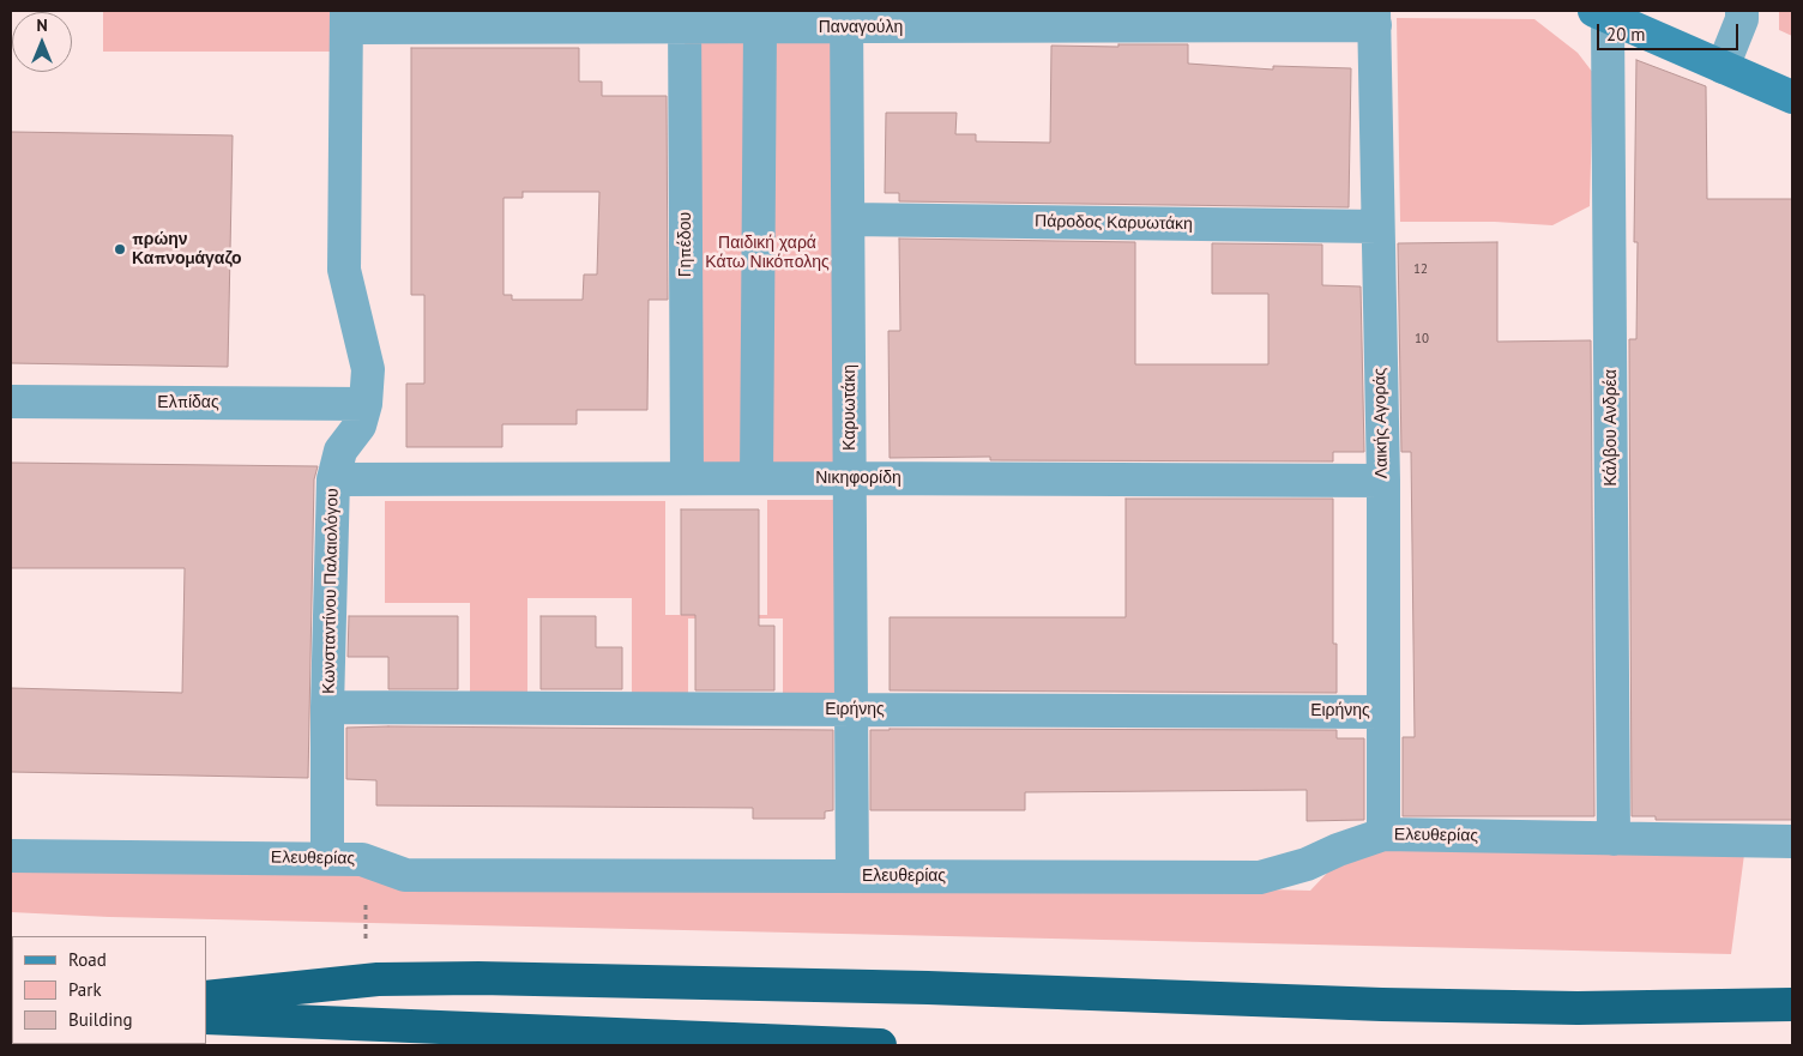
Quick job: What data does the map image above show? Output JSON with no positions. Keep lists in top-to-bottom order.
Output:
{
  "streets": {
    "street": [
      "Παναγούλη",
      "Πάροδος Καρυωτάκη",
      "Γηπέδου",
      "Ελπίδας",
      "Καρυωτάκη",
      "Λαικής Αγοράς",
      "Κάλβου Ανδρέα",
      "Νικηφορίδη",
      "Κωνσταντίνου Παλαιολόγου",
      "Ειρήνης",
      "Ελευθερίας"
    ]
  },
  "crossings": [
    ["Παναγούλη", "Γηπέδου"],
    ["Παναγούλη", "Καρυωτάκη"],
    ["Παναγούλη", "Λαικής Αγοράς"],
    ["Παναγούλη", "Κωνσταντίνου Παλαιολόγου"],
    ["Πάροδος Καρυωτάκη", "Καρυωτάκη"],
    ["Πάροδος Καρυωτάκη", "Λαικής Αγοράς"],
    ["Γηπέδου", "Νικηφορίδη"],
    ["Ελπίδας", "Κωνσταντίνου Παλαιολόγου"],
    ["Καρυωτάκη", "Νικηφορίδη"],
    ["Καρυωτάκη", "Ειρήνης"],
    ["Καρυωτάκη", "Ελευθερίας"],
    ["Λαικής Αγοράς", "Νικηφορίδη"],
    ["Λαικής Αγοράς", "Ειρήνης"],
    ["Λαικής Αγοράς", "Ελευθερίας"],
    ["Κάλβου Ανδρέα", "Ελευθερίας"],
    ["Νικηφορίδη", "Κωνσταντίνου Παλαιολόγου"],
    ["Κωνσταντίνου Παλαιολόγου", "Ειρήνης"],
    ["Κωνσταντίνου Παλαιολόγου", "Ελευθερίας"]
  ],
  "parks": ["Παιδική χαρά Κάτω Νικόπολης"],
  "places": ["πρώην Καπνομάγαζο"],
  "house_numbers": ["12", "10"],
  "legend": ["Road", "Park", "Building"],
  "scale_bar": "20 m",
  "north": "top"
}
